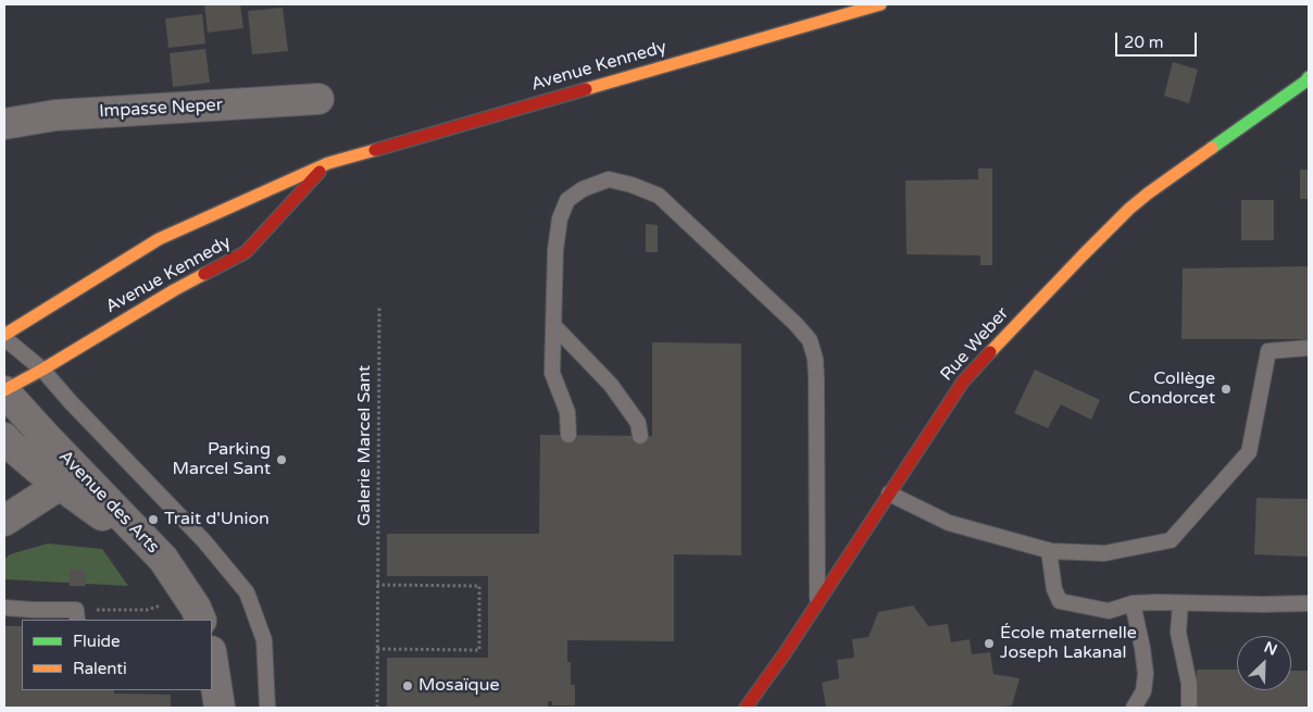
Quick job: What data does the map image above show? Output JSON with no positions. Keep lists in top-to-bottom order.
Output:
{
  "streets": {
    "main road": ["Avenue Kennedy", "Rue Weber"],
    "street": ["Impasse Neper", "Avenue des Arts"],
    "path": ["Galerie Marcel Sant"]
  },
  "crossings": [
    ["Avenue Kennedy", "Avenue des Arts"]
  ],
  "places": [
    "Collège Condorcet",
    "Parking Marcel Sant",
    "Trait d'Union",
    "École maternelle Joseph Lakanal",
    "Mosaïque"
  ],
  "legend": ["Fluide", "Ralenti"],
  "scale_bar": "20 m",
  "north": "top right"
}
